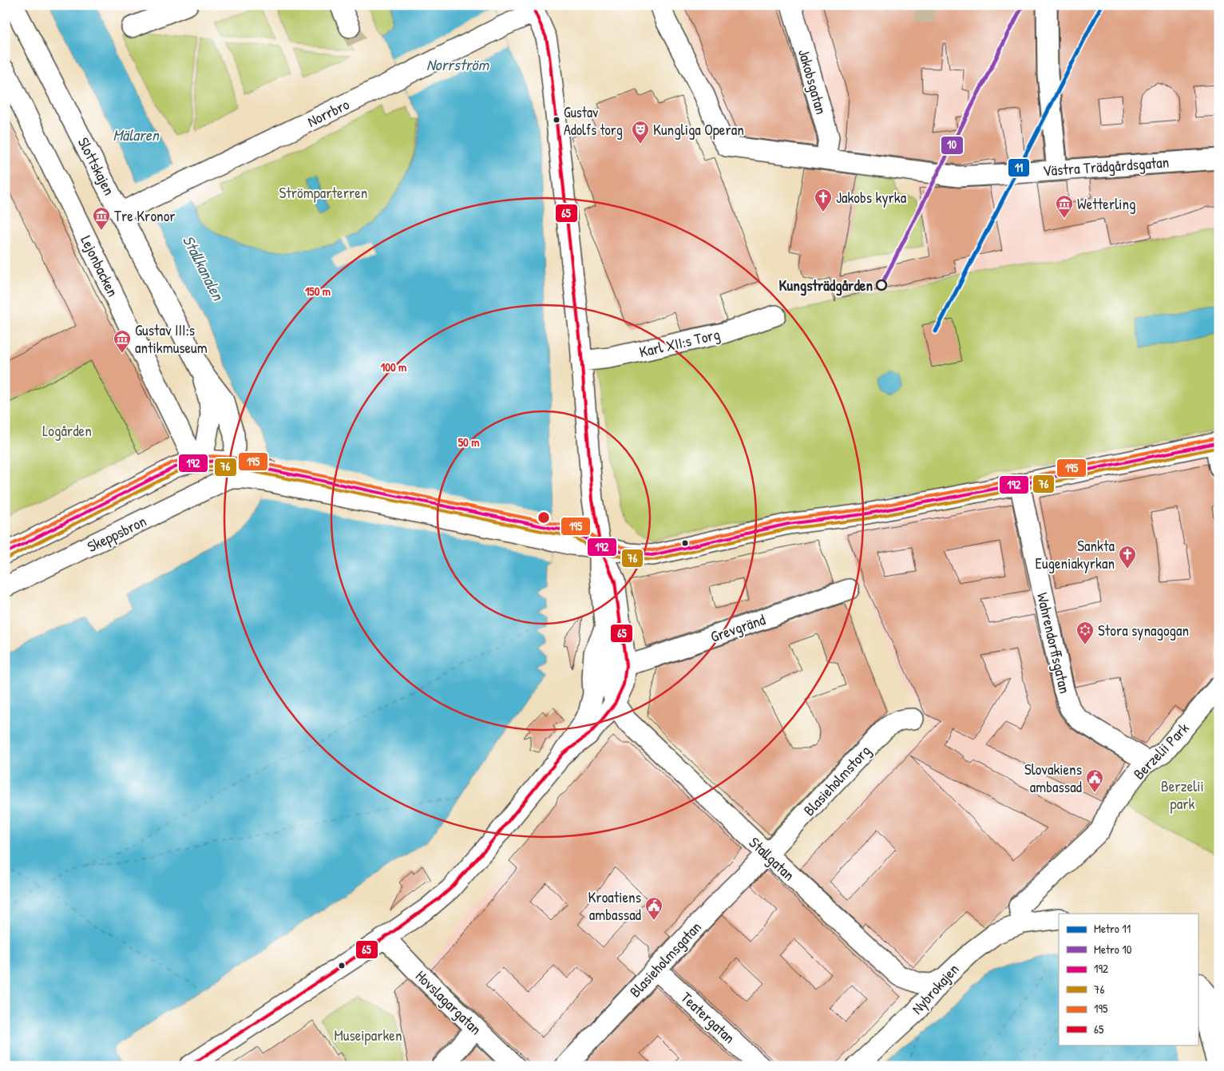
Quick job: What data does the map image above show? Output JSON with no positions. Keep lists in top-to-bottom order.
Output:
{
  "streets": {
    "street": [
      "Jakobsgatan",
      "Norrbro",
      "Slottskajen",
      "Västra Trädgårdsgatan",
      "Lejonbacken",
      "Karl XII:s Torg",
      "Skeppsbron",
      "Grevgränd",
      "Wahrendorffsgatan",
      "Berzelii Park",
      "Blasieholmstorg",
      "Stallgatan",
      "Blasieholmsgatan",
      "Nybrokajen",
      "Hovslagargatan",
      "Teatergatan"
    ]
  },
  "crossings": [
    ["Jakobsgatan", "Västra Trädgårdsgatan"],
    ["Norrbro", "Slottskajen"],
    ["Slottskajen", "Lejonbacken"],
    ["Slottskajen", "Skeppsbron"],
    ["Wahrendorffsgatan", "Berzelii Park"],
    ["Berzelii Park", "Nybrokajen"],
    ["Blasieholmstorg", "Stallgatan"],
    ["Blasieholmstorg", "Blasieholmsgatan"],
    ["Stallgatan", "Blasieholmsgatan"],
    ["Stallgatan", "Nybrokajen"],
    ["Blasieholmsgatan", "Teatergatan"]
  ],
  "water": ["Norrström", "Mälaren", "Stallkanalen"],
  "parks": [
    "Strömparterren",
    "Logården",
    "Berzelii park",
    "Museiparken"
  ],
  "places": {
    "other": ["Gustav Adolfs torg", "Kungsträdgården"],
    "theatre": ["Kungliga Operan"],
    "church": ["Jakobs kyrka", "Sankta Eugeniakyrkan"],
    "museum": ["Wetterling", "Tre Kronor", "Gustav III:s antikmuseum"],
    "synagogue": ["Stora synagogan"],
    "public building": ["Slovakiens ambassad", "Kroatiens ambassad"]
  },
  "lines": [
    "metro line 11",
    "metro line 10",
    "transit line 65",
    "transit line 195",
    "transit line 192",
    "transit line 76"
  ],
  "legend": [
    "Metro 11",
    "Metro 10",
    "192",
    "76",
    "195",
    "65"
  ],
  "rings": ["150 m", "100 m", "50 m"]
}
